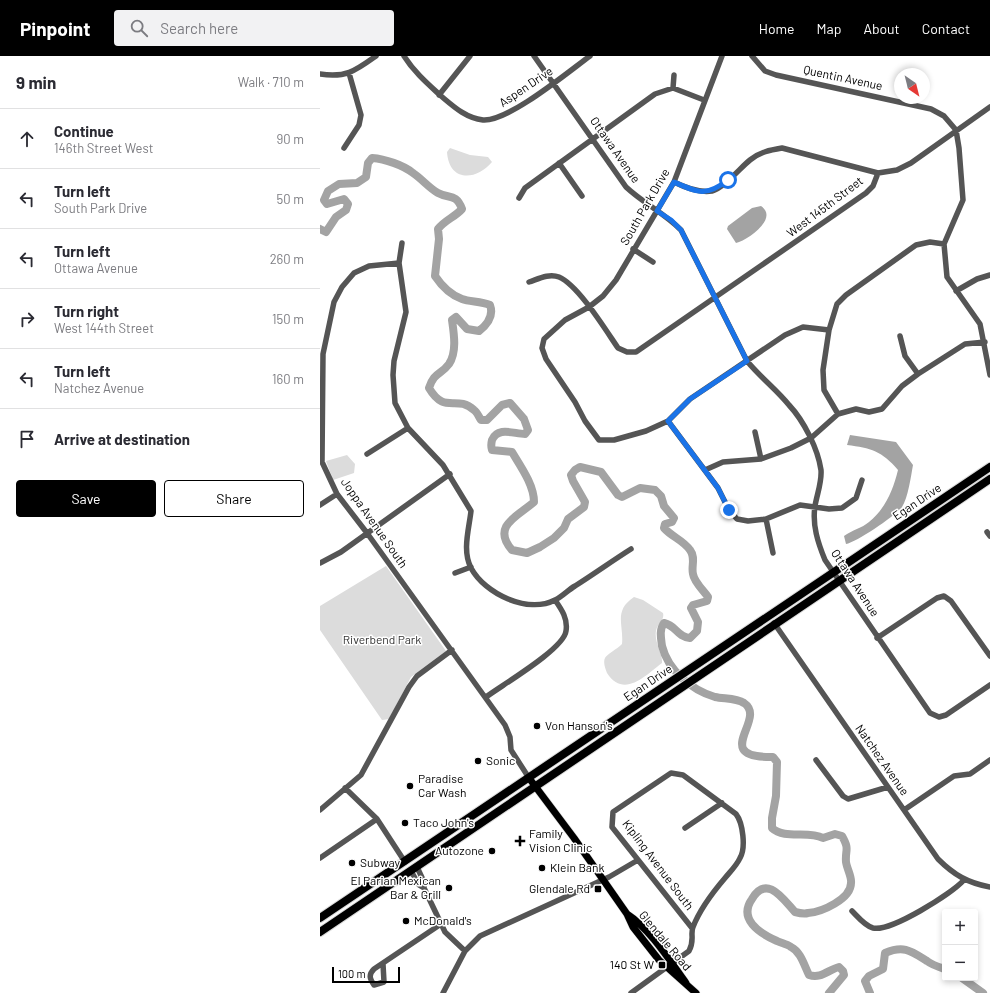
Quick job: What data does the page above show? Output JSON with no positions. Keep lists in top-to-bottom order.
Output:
{
  "streets": {
    "highway": ["Egan Drive"],
    "main road": ["Glendale Road"],
    "street": [
      "Quentin Avenue",
      "Aspen Drive",
      "Ottawa Avenue",
      "South Park Drive",
      "West 145th Street",
      "Joppa Avenue South",
      "Natchez Avenue",
      "Kipling Avenue South"
    ]
  },
  "crossings": [
    ["Quentin Avenue", "West 145th Street"],
    ["Aspen Drive", "Ottawa Avenue"],
    ["Ottawa Avenue", "South Park Drive"],
    ["Ottawa Avenue", "West 145th Street"],
    ["Ottawa Avenue", "Egan Drive"],
    ["South Park Drive", "West 145th Street"],
    ["Egan Drive", "Joppa Avenue South"],
    ["Egan Drive", "Natchez Avenue"],
    ["Egan Drive", "Glendale Road"],
    ["Joppa Avenue South", "Glendale Road"]
  ],
  "parks": ["Riverbend Park"],
  "places": {
    "other": [
      "Von Hanson's",
      "Sonic",
      "Paradise Car Wash",
      "Taco John's",
      "Autozone",
      "Subway",
      "Klein Bank",
      "El Parian Mexican Bar & Grill",
      "McDonald's"
    ],
    "health": ["Family Vision Clinic"],
    "transit": ["Glendale Rd", "140 St W"]
  },
  "scale_bar": "100 m",
  "north": "bottom right",
  "page": {
    "header": "Pinpoint",
    "search": "Search here",
    "nav": [
      "Home",
      "Map",
      "About",
      "Contact"
    ],
    "heading": ["9 min", "Walk · 710 m"],
    "list": [
      ["Continue", "146th Street West", "90 m"],
      ["Turn left", "South Park Drive", "50 m"],
      ["Turn left", "Ottawa Avenue", "260 m"],
      ["Turn right", "West 144th Street", "150 m"],
      ["Turn left", "Natchez Avenue", "160 m"],
      "Arrive at destination"
    ],
    "buttons": ["Save", "Share"],
    "map_buttons": ["+", "−"],
    "scale": "100 m"
  }
}
